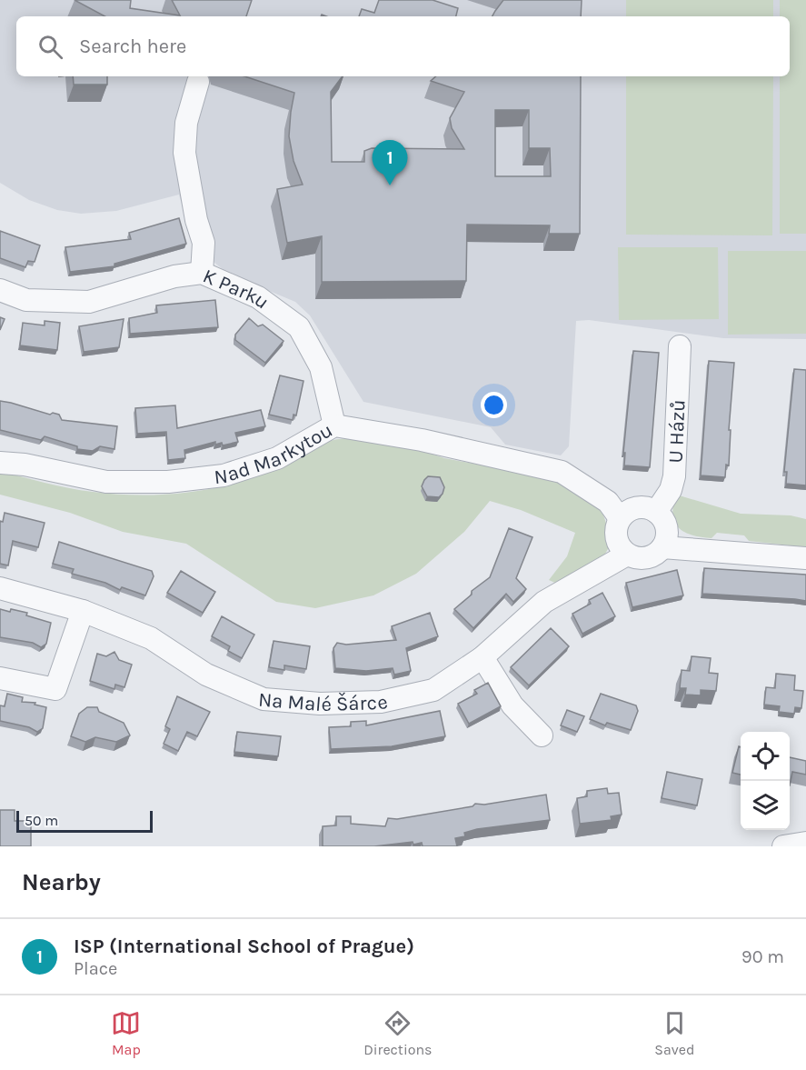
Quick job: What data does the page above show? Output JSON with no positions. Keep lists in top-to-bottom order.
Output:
{
  "streets": {
    "street": [
      "K Parku",
      "U Házů",
      "Nad Markytou",
      "Na Malé Šárce"
    ]
  },
  "crossings": [
    ["K Parku", "Nad Markytou"],
    ["U Házů", "Nad Markytou"],
    ["U Házů", "Na Malé Šárce"],
    ["Nad Markytou", "Na Malé Šárce"]
  ],
  "scale_bar": "50 m",
  "page": {
    "search": "Search here",
    "pins": "1",
    "scale": "50 m",
    "heading": "Nearby",
    "list": [
      {
        "mark": "1",
        "name": "ISP (International School of Prague)",
        "note": "Place",
        "value": "90 m"
      }
    ],
    "nav": ["Map", "Directions", "Saved"]
  }
}
